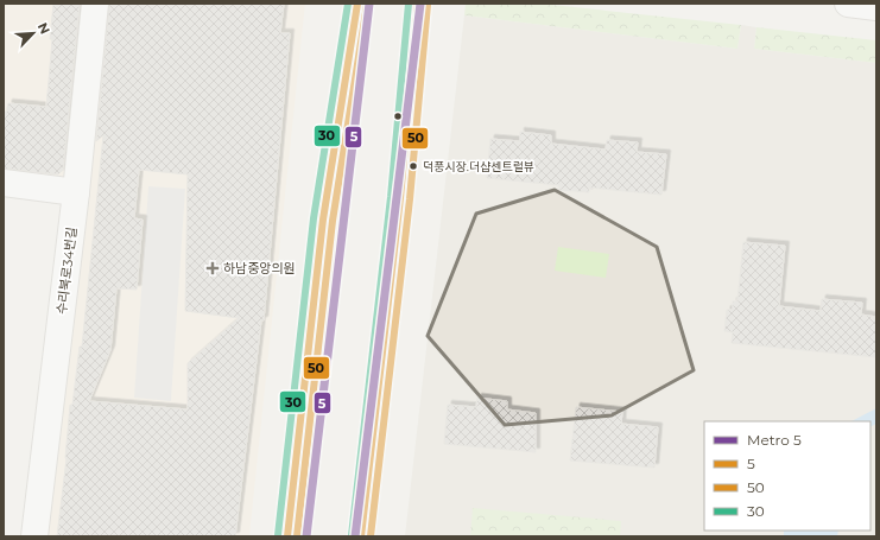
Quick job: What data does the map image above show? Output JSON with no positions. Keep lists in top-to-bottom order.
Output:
{
  "streets": {
    "street": ["수리북로34번길"]
  },
  "places": {
    "other": ["덕풍시장.더샵센트럴뷰"],
    "health": ["하남중앙의원"]
  },
  "lines": [
    "metro line 5",
    "transit line 5",
    "transit line 30",
    "transit line 50"
  ],
  "legend": [
    "Metro 5",
    "5",
    "50",
    "30"
  ],
  "north": "top right"
}
